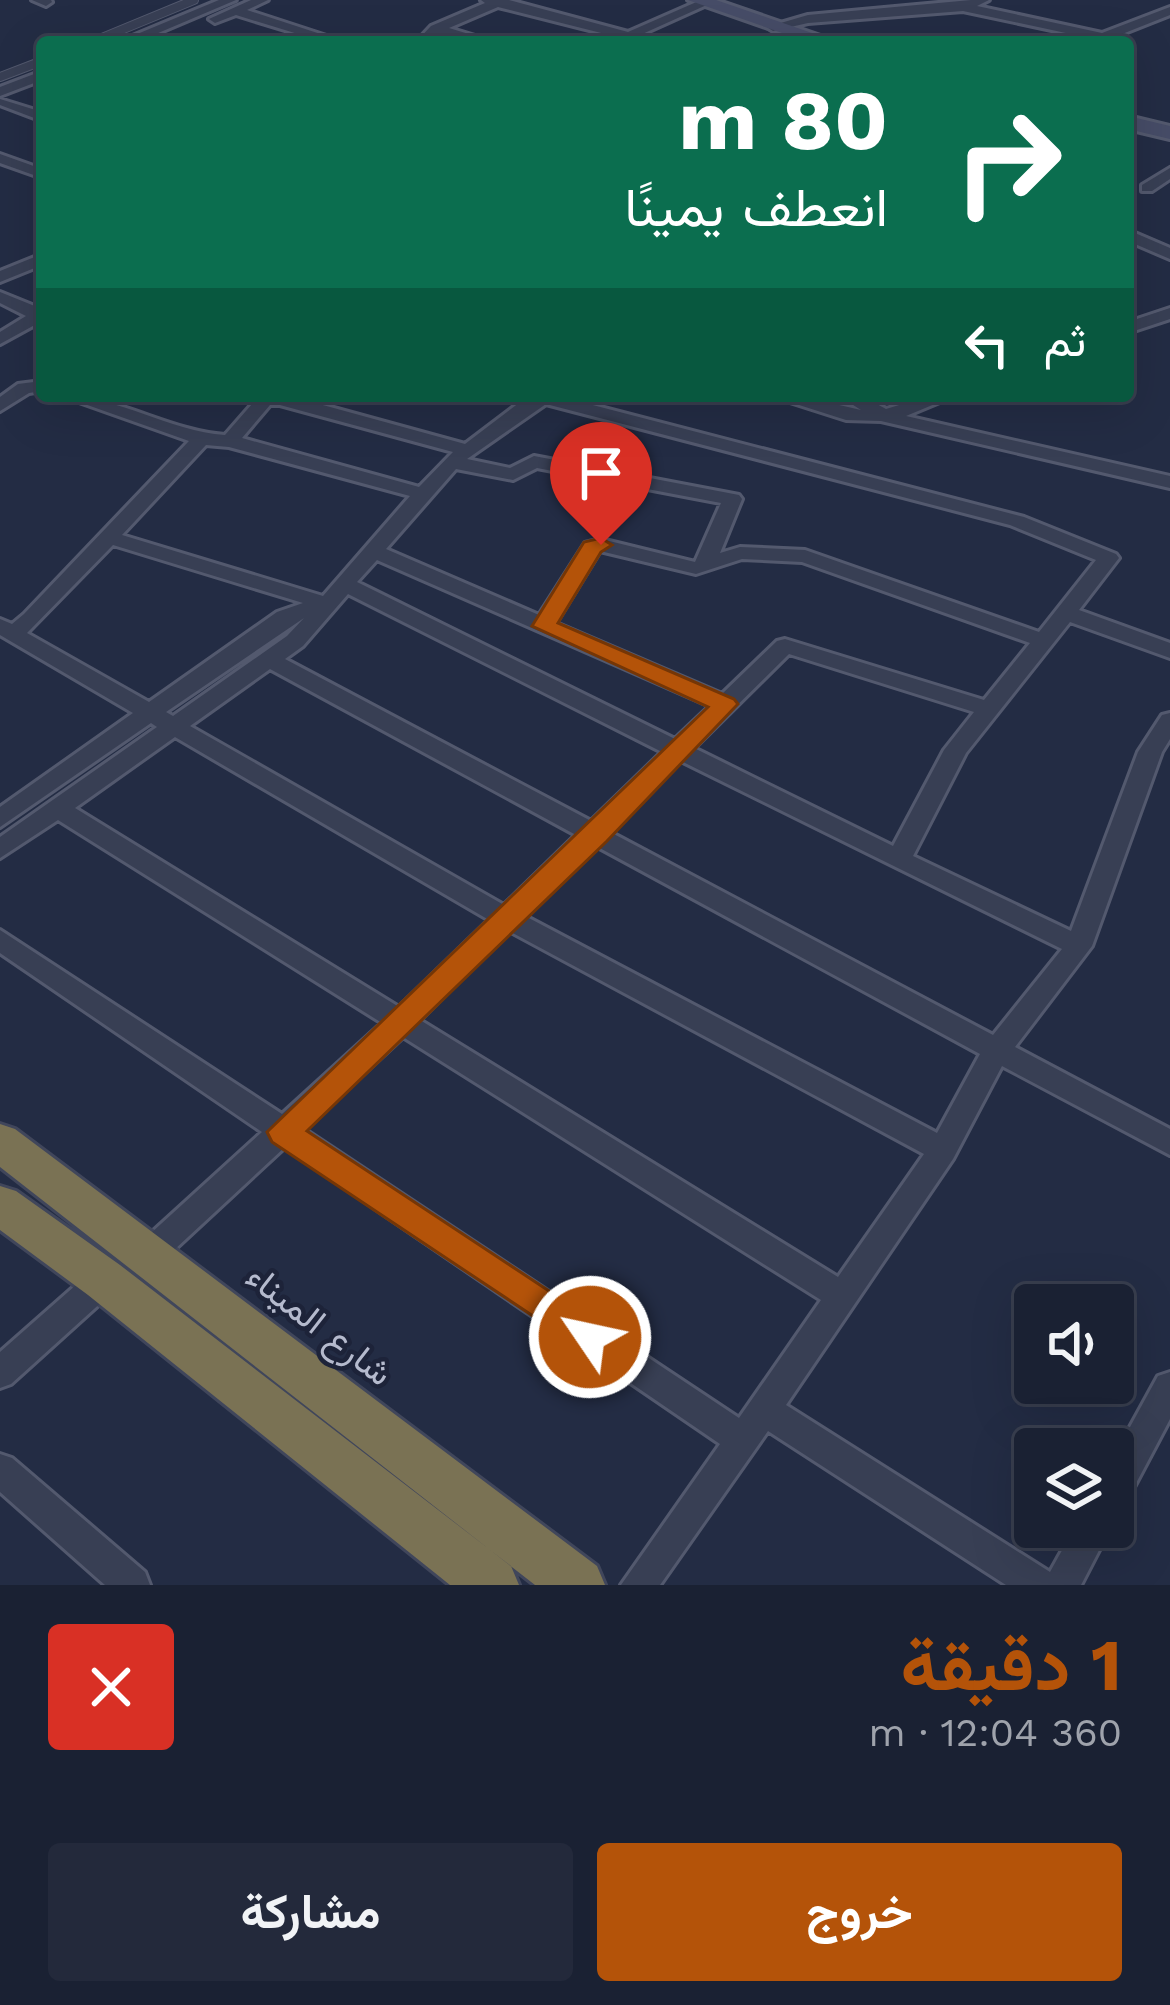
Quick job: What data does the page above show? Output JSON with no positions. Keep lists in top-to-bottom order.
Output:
{
  "streets": {
    "highway": ["شارع الميناء"]
  },
  "page": {
    "turn": ["80 m", "انعطف يمينًا"],
    "then": "ثم",
    "heading": ["1 دقيقة", "360 m · 12:04"],
    "buttons": ["خروج", "مشاركة"]
  }
}
